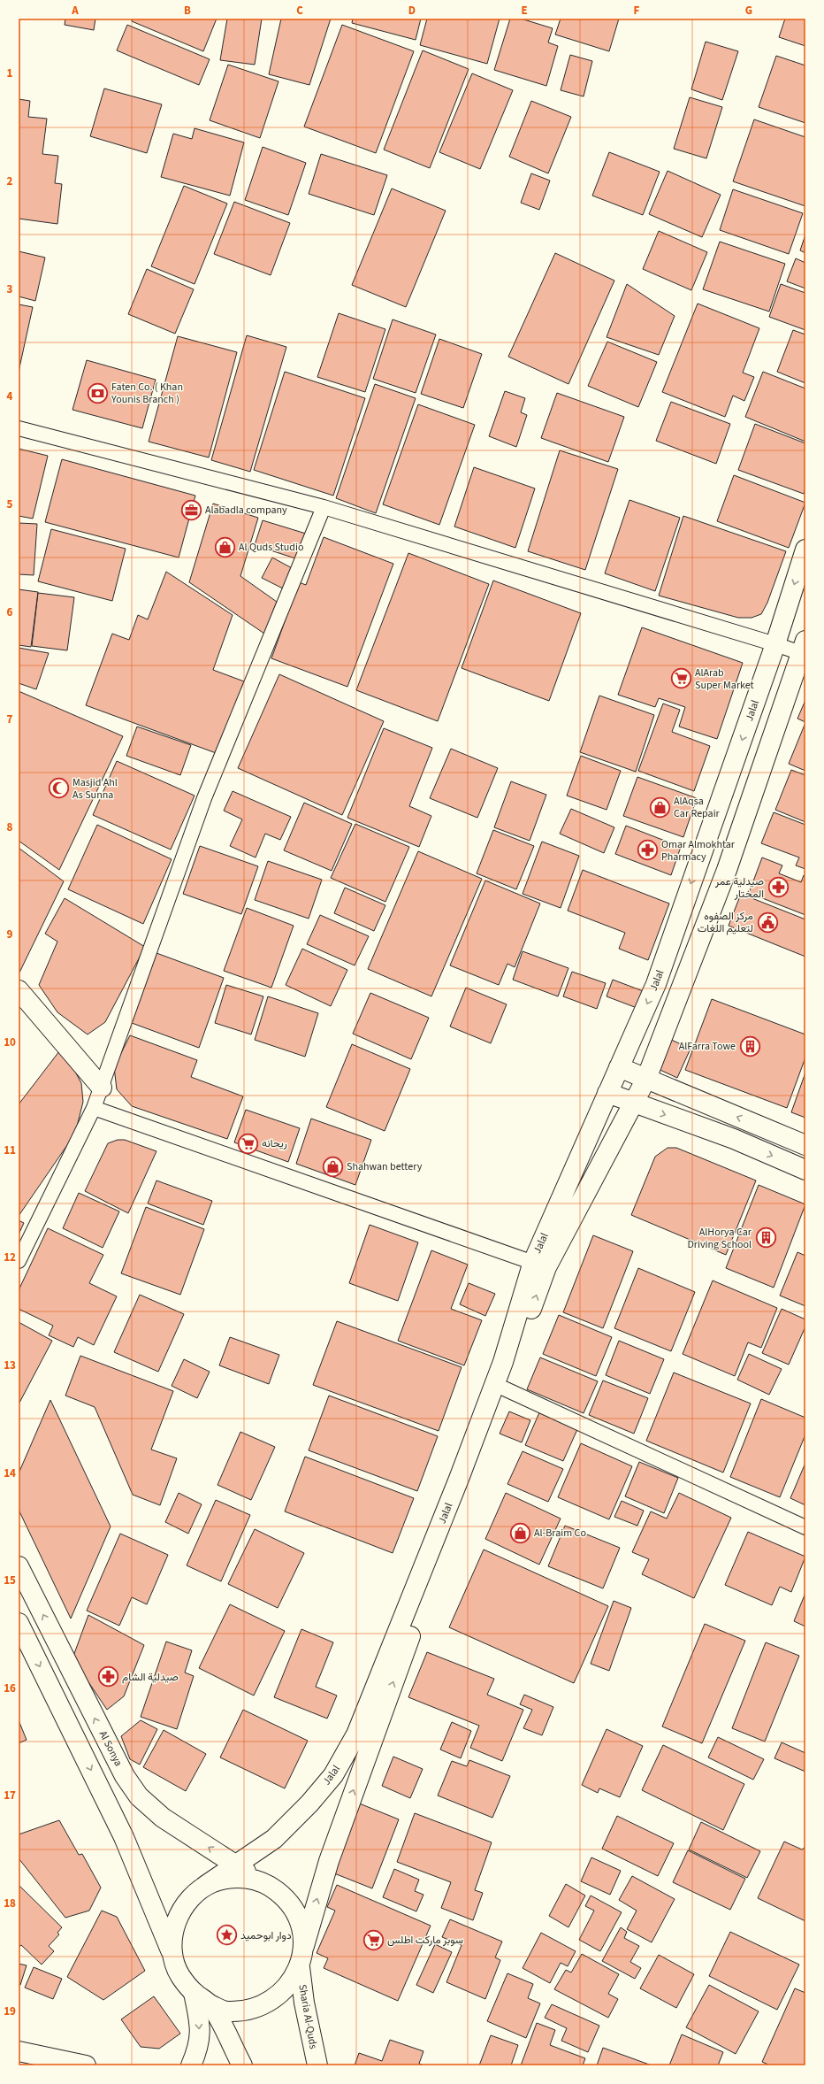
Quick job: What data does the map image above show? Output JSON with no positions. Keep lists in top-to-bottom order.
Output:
{
  "streets": {
    "main road": ["Jalal", "Al Sonya", "Sharia Al-Quds"]
  },
  "crossings": [
    ["Jalal", "Al Sonya"],
    ["Jalal", "Sharia Al-Quds"]
  ],
  "places": {
    "bank": ["Faten Co. ( Khan Younis Branch )"],
    "office": ["Alabadla company"],
    "shop": [
      "Al Quds Studio",
      "AlAqsa Car Repair",
      "Shahwan bettery",
      "Al-Braim Co"
    ],
    "supermarket": ["AlArab Super Market", "ريحانه", "سوبر ماركت اطلس"],
    "mosque": ["Masjid Ahl As Sunna"],
    "pharmacy": ["Omar Almokhtar Pharmacy", "صيدلية عمر المختار", "صيدلية الشام"],
    "public building": ["مركز الصفوه لتعليم اللغات"],
    "building": ["AlFarra Towe", "AlHorya Car Driving School"],
    "place": ["دوار ابوحميد"]
  },
  "grid": {
    "columns": [
      "A",
      "B",
      "C",
      "D",
      "E",
      "F",
      "G"
    ],
    "rows": [
      "1",
      "2",
      "3",
      "4",
      "5",
      "6",
      "7",
      "8",
      "9",
      "10",
      "11",
      "12",
      "13",
      "14",
      "15",
      "16",
      "17",
      "18",
      "19"
    ]
  }
}
